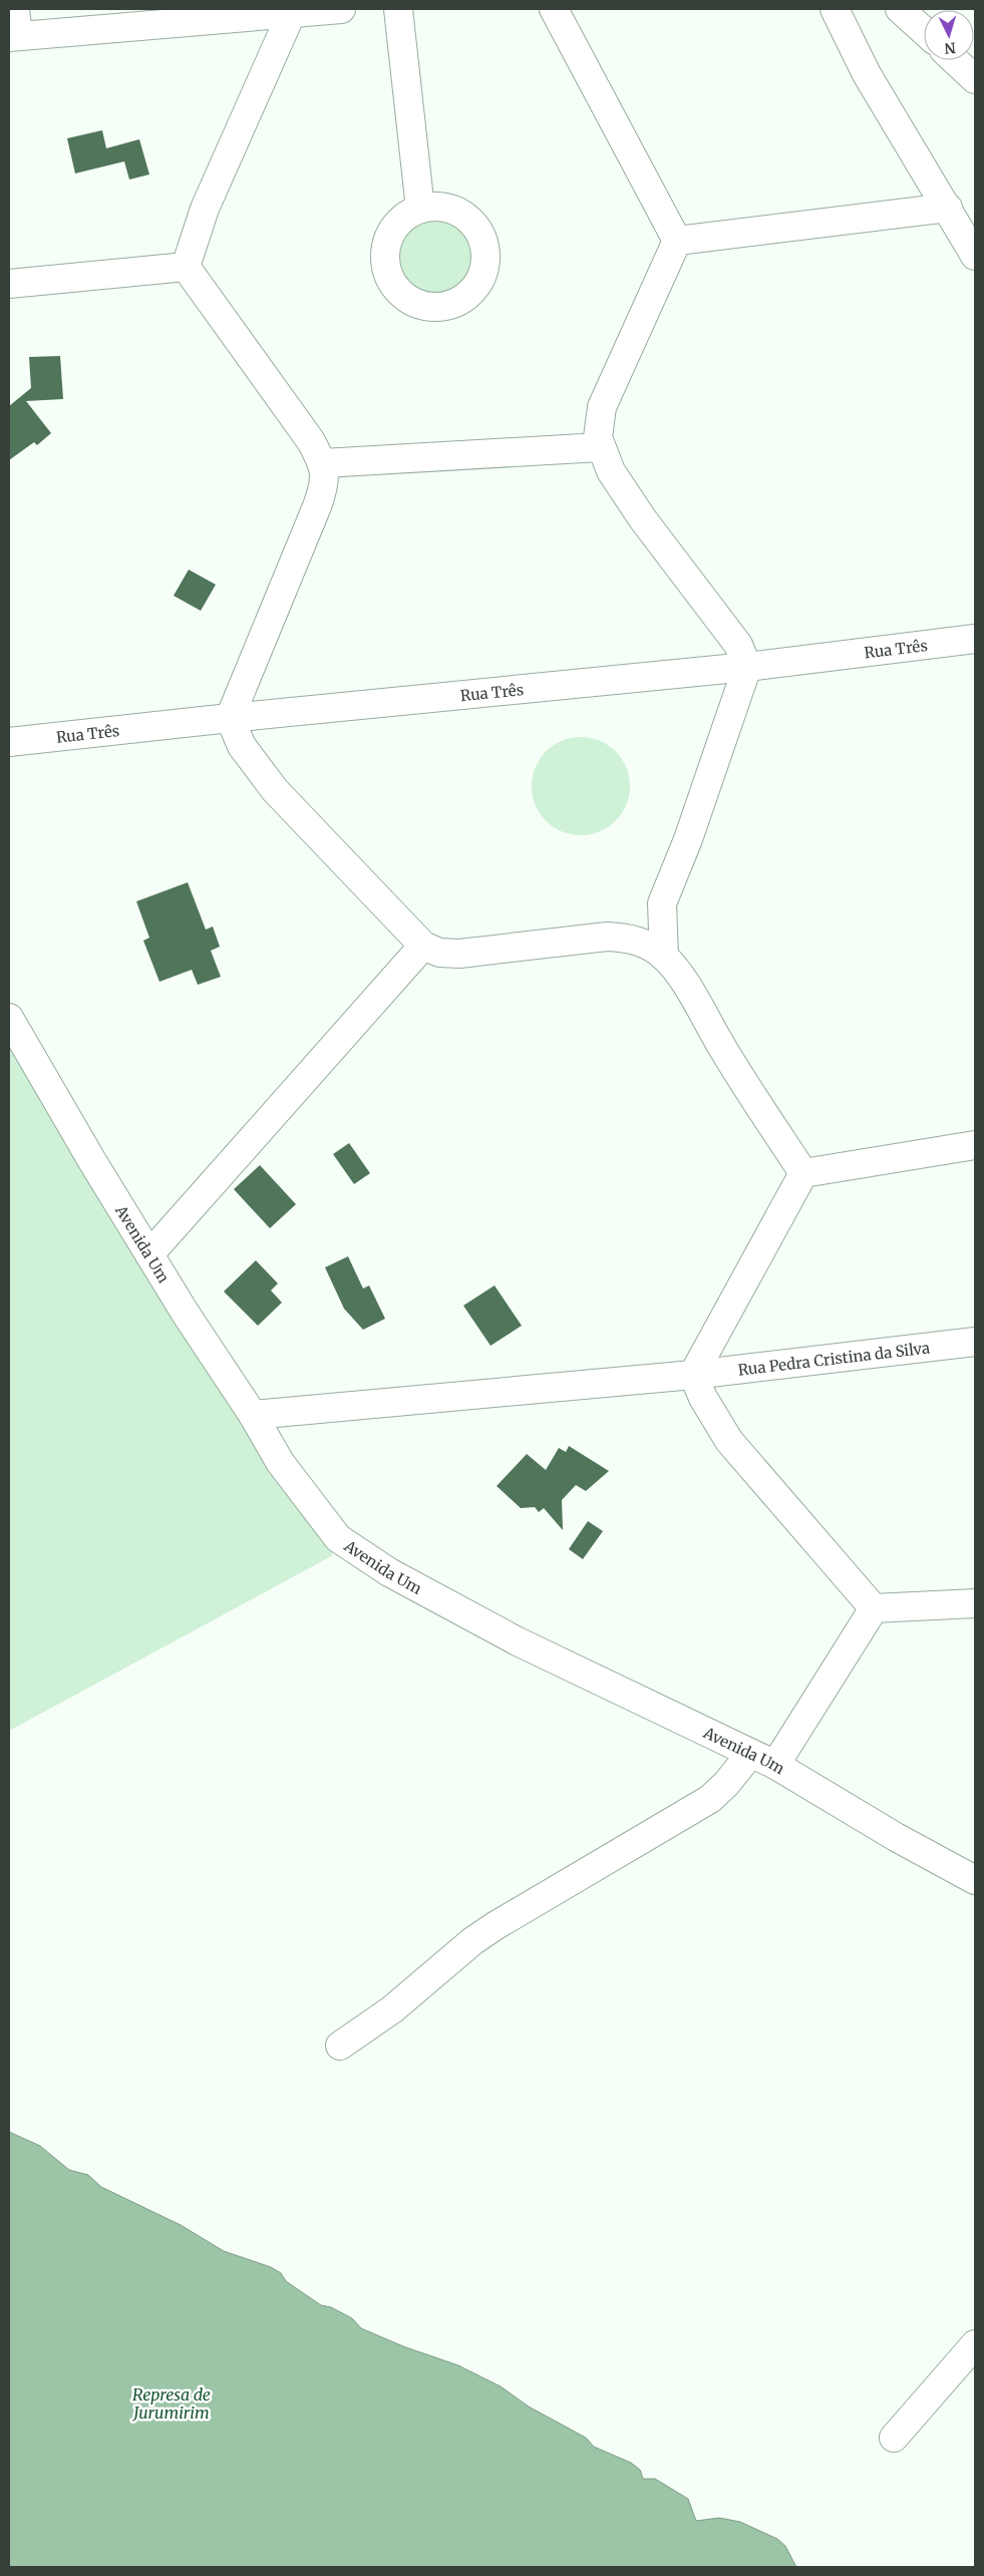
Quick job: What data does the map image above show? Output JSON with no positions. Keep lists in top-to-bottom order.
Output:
{
  "streets": {
    "street": ["Rua Três", "Avenida Um", "Rua Pedra Cristina da Silva"]
  },
  "crossings": [
    ["Avenida Um", "Rua Pedra Cristina da Silva"]
  ],
  "water": ["Represa de Jurumirim"],
  "north": "bottom"
}
